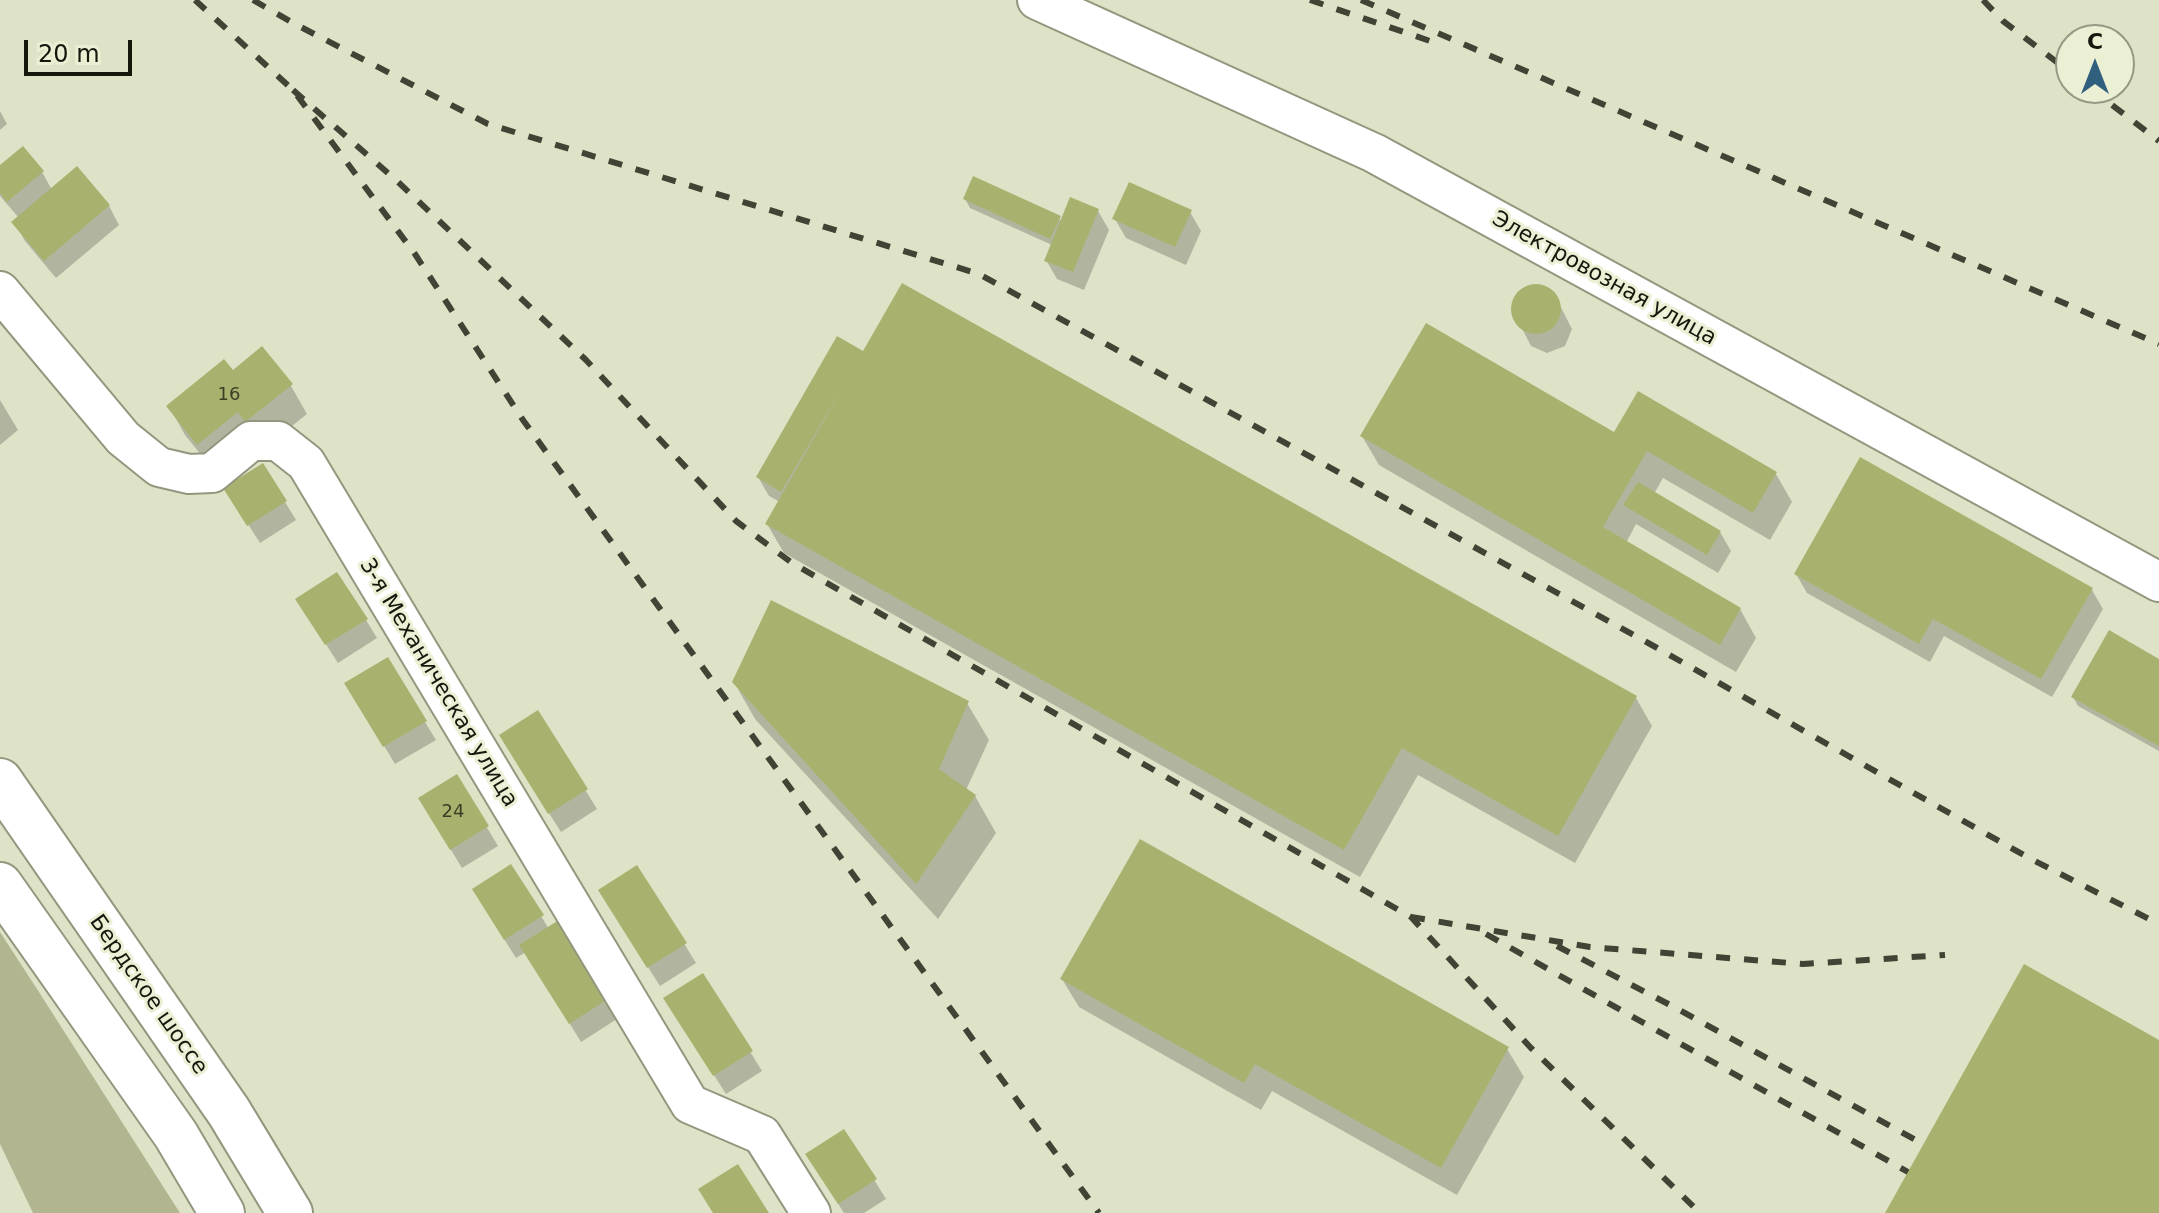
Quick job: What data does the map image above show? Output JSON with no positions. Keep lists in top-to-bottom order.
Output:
{
  "streets": {
    "highway": ["Бердское шоссе"],
    "street": ["Электровозная улица", "3-я Механическая улица"]
  },
  "house_numbers": ["16", "24"],
  "scale_bar": "20 m",
  "north": "top"
}
